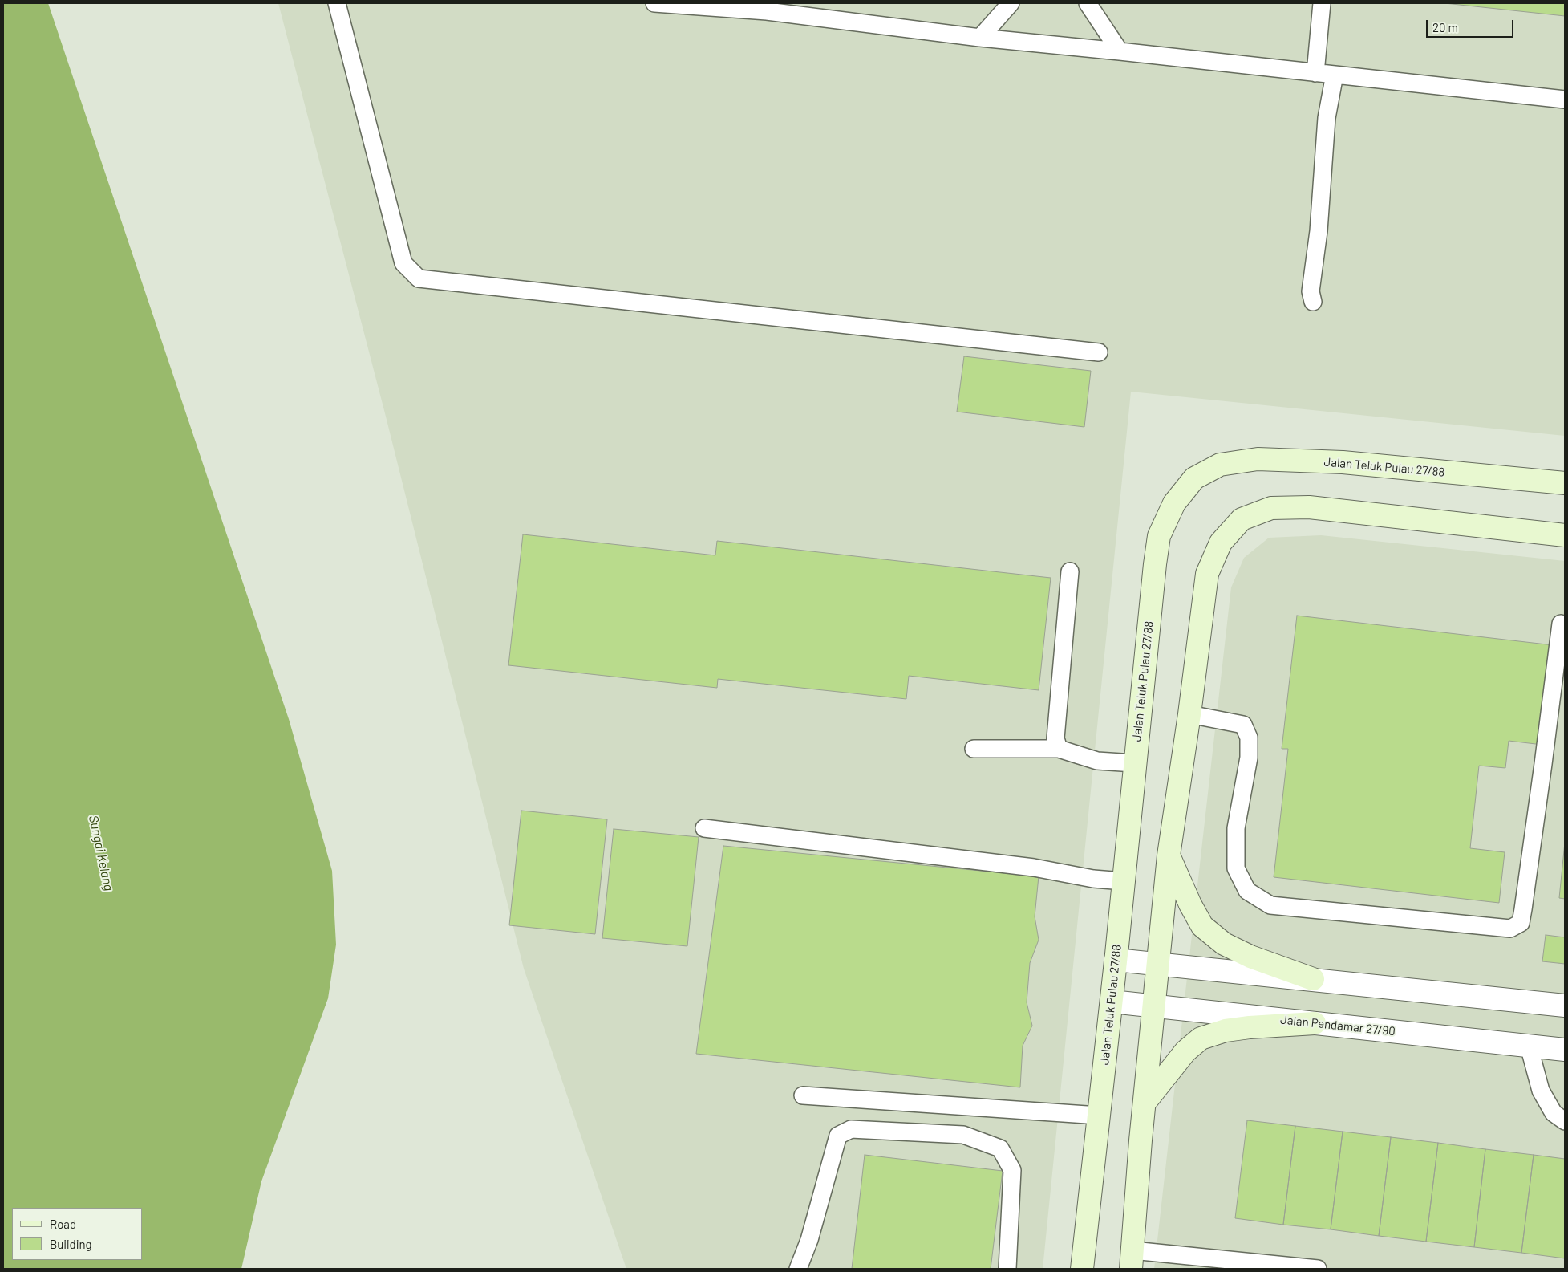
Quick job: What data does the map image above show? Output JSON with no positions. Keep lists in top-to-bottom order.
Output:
{
  "streets": {
    "street": ["Jalan Teluk Pulau 27/88", "Jalan Pendamar 27/90"]
  },
  "crossings": [
    ["Jalan Teluk Pulau 27/88", "Jalan Pendamar 27/90"]
  ],
  "water": ["Sungai Kelang"],
  "legend": ["Road", "Building"],
  "scale_bar": "20 m"
}
